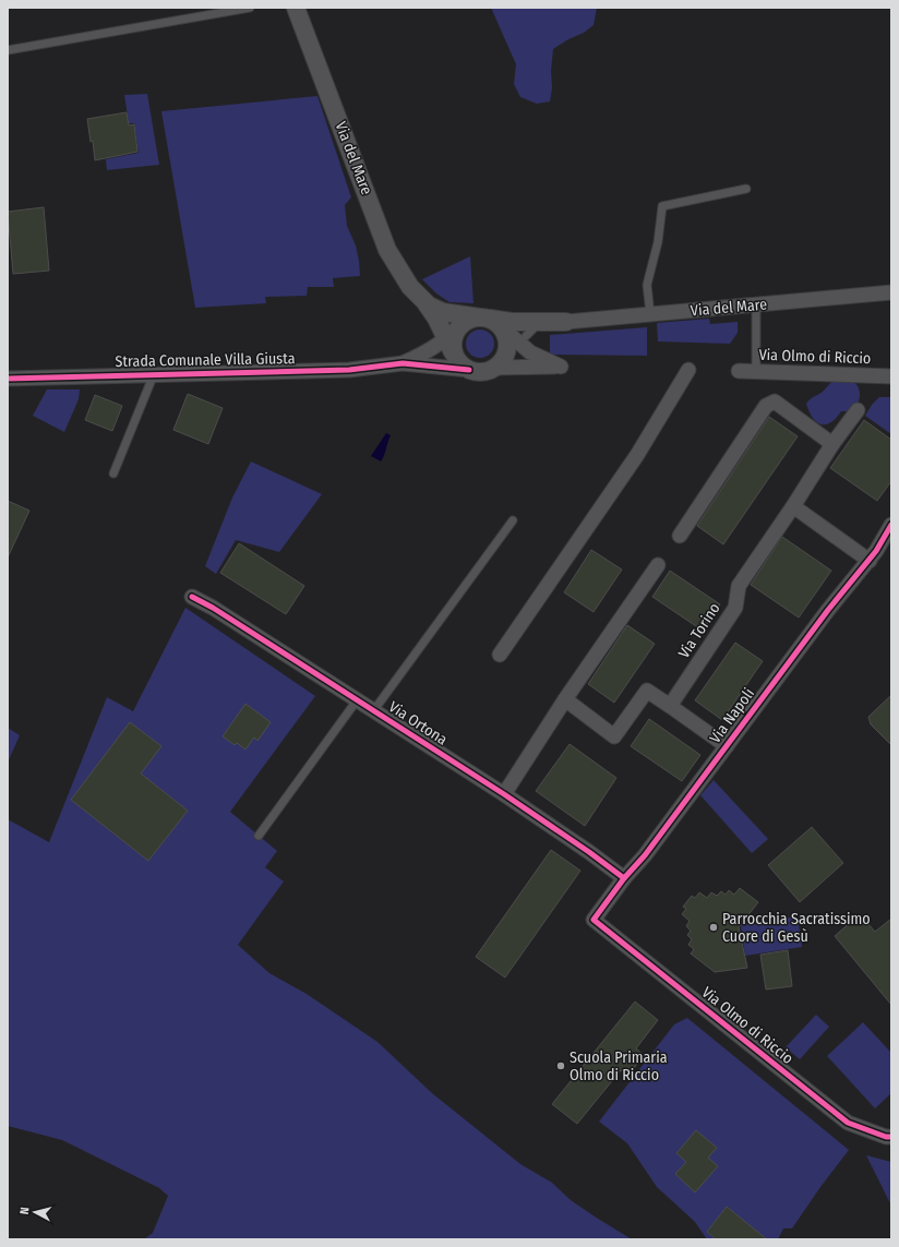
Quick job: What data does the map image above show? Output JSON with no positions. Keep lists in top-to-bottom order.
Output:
{
  "streets": {
    "street": [
      "Via del Mare",
      "Via Olmo di Riccio",
      "Strada Comunale Villa Giusta",
      "Via Torino",
      "Via Napoli",
      "Via Ortona"
    ]
  },
  "crossings": [
    ["Via Olmo di Riccio", "Via Napoli"],
    ["Via Napoli", "Via Ortona"]
  ],
  "places": ["Parrocchia Sacratissimo Cuore di Gesù", "Scuola Primaria Olmo di Riccio"],
  "north": "left"
}
